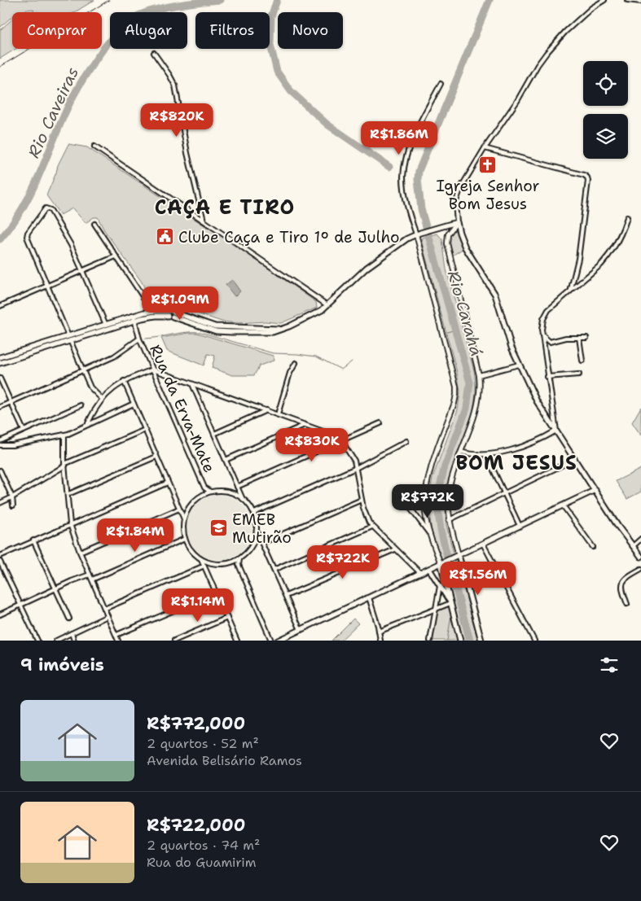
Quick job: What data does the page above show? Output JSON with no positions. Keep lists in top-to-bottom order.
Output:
{
  "streets": {
    "street": ["Rua da Erva-Mate"]
  },
  "districts": ["CAÇA E TIRO", "BOM JESUS"],
  "water": ["Rio Caveiras", "Rio Carahá"],
  "places": {
    "church": ["Igreja Senhor Bom Jesus"],
    "public building": ["Clube Caça e Tiro 1º de Julho"],
    "school or university": ["EMEB Mutirão"]
  },
  "page": {
    "chip": [
      "Comprar",
      "Alugar",
      "Filtros",
      "Novo"
    ],
    "price": [
      "R$820K",
      "R$1.86M",
      "R$1.09M",
      "R$830K",
      "R$772K",
      "R$1.84M",
      "R$722K",
      "R$1.56M",
      "R$1.14M"
    ],
    "heading": "9 imóveis",
    "list": [
      {
        "name": "R$772,000",
        "note": "2 quartos · 52 m² · Avenida Belisário Ramos"
      },
      {
        "name": "R$722,000",
        "note": "2 quartos · 74 m² · Rua do Guamirim"
      }
    ]
  }
}
